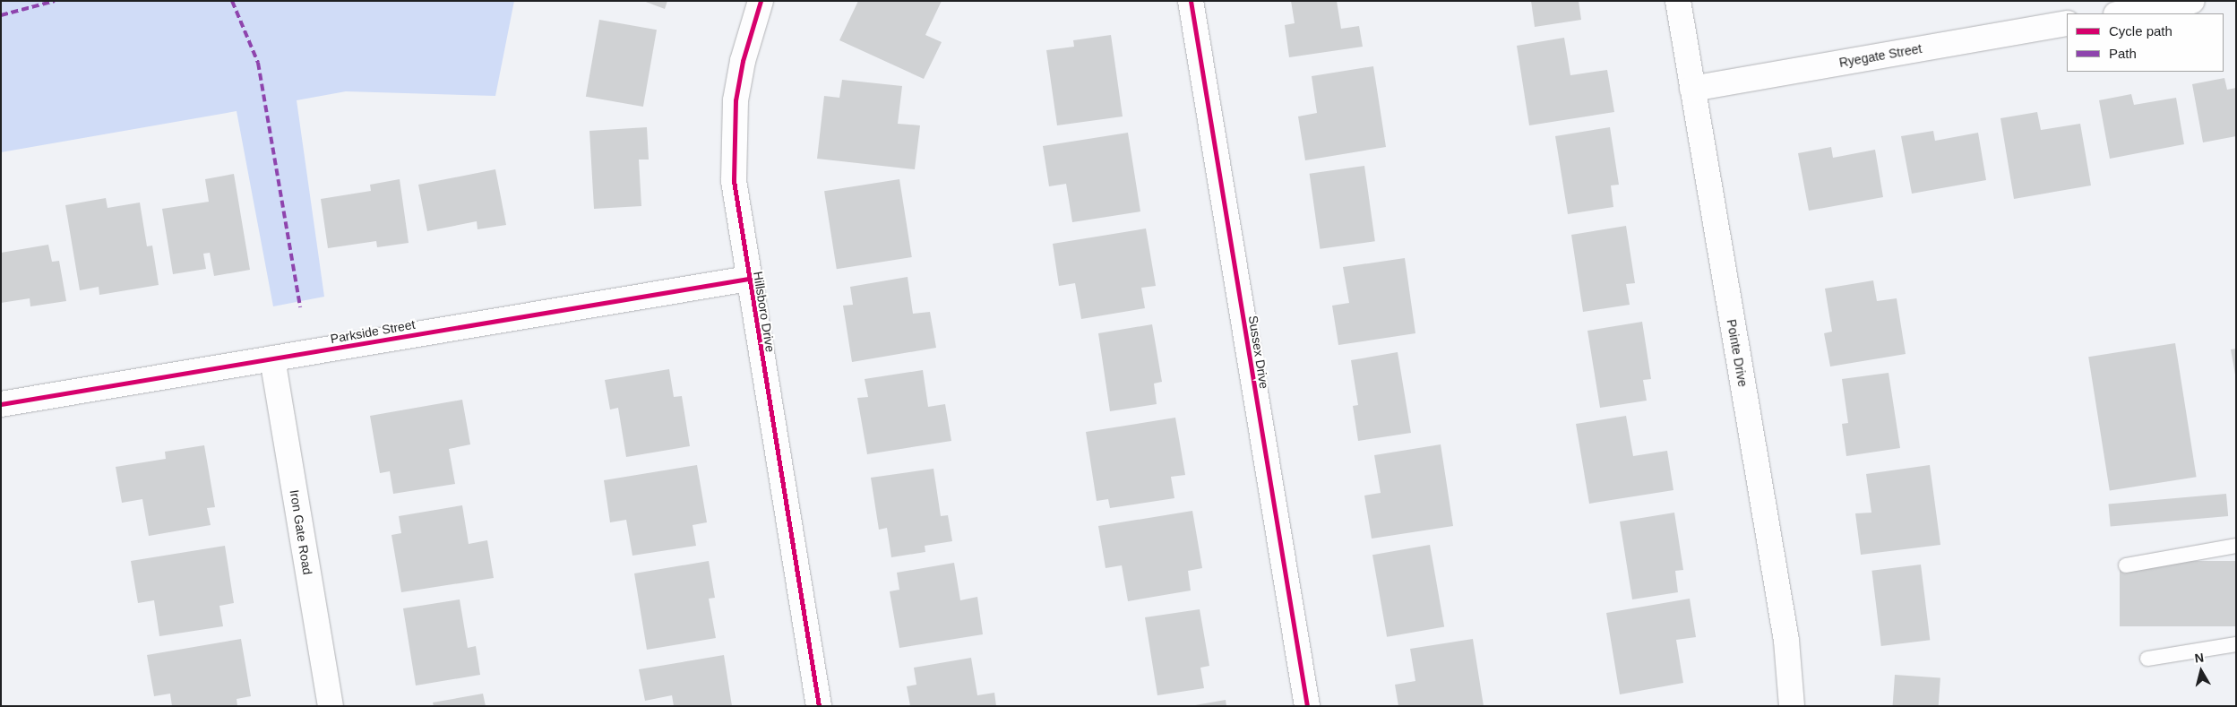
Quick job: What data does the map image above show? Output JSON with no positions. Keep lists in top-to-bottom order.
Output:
{
  "streets": {
    "street": [
      "Ryegate Street",
      "Hillsboro Drive",
      "Parkside Street",
      "Sussex Drive",
      "Pointe Drive",
      "Iron Gate Road"
    ]
  },
  "crossings": [
    ["Ryegate Street", "Pointe Drive"],
    ["Hillsboro Drive", "Parkside Street"],
    ["Parkside Street", "Iron Gate Road"]
  ],
  "legend": ["Cycle path", "Path"],
  "north": "top"
}
